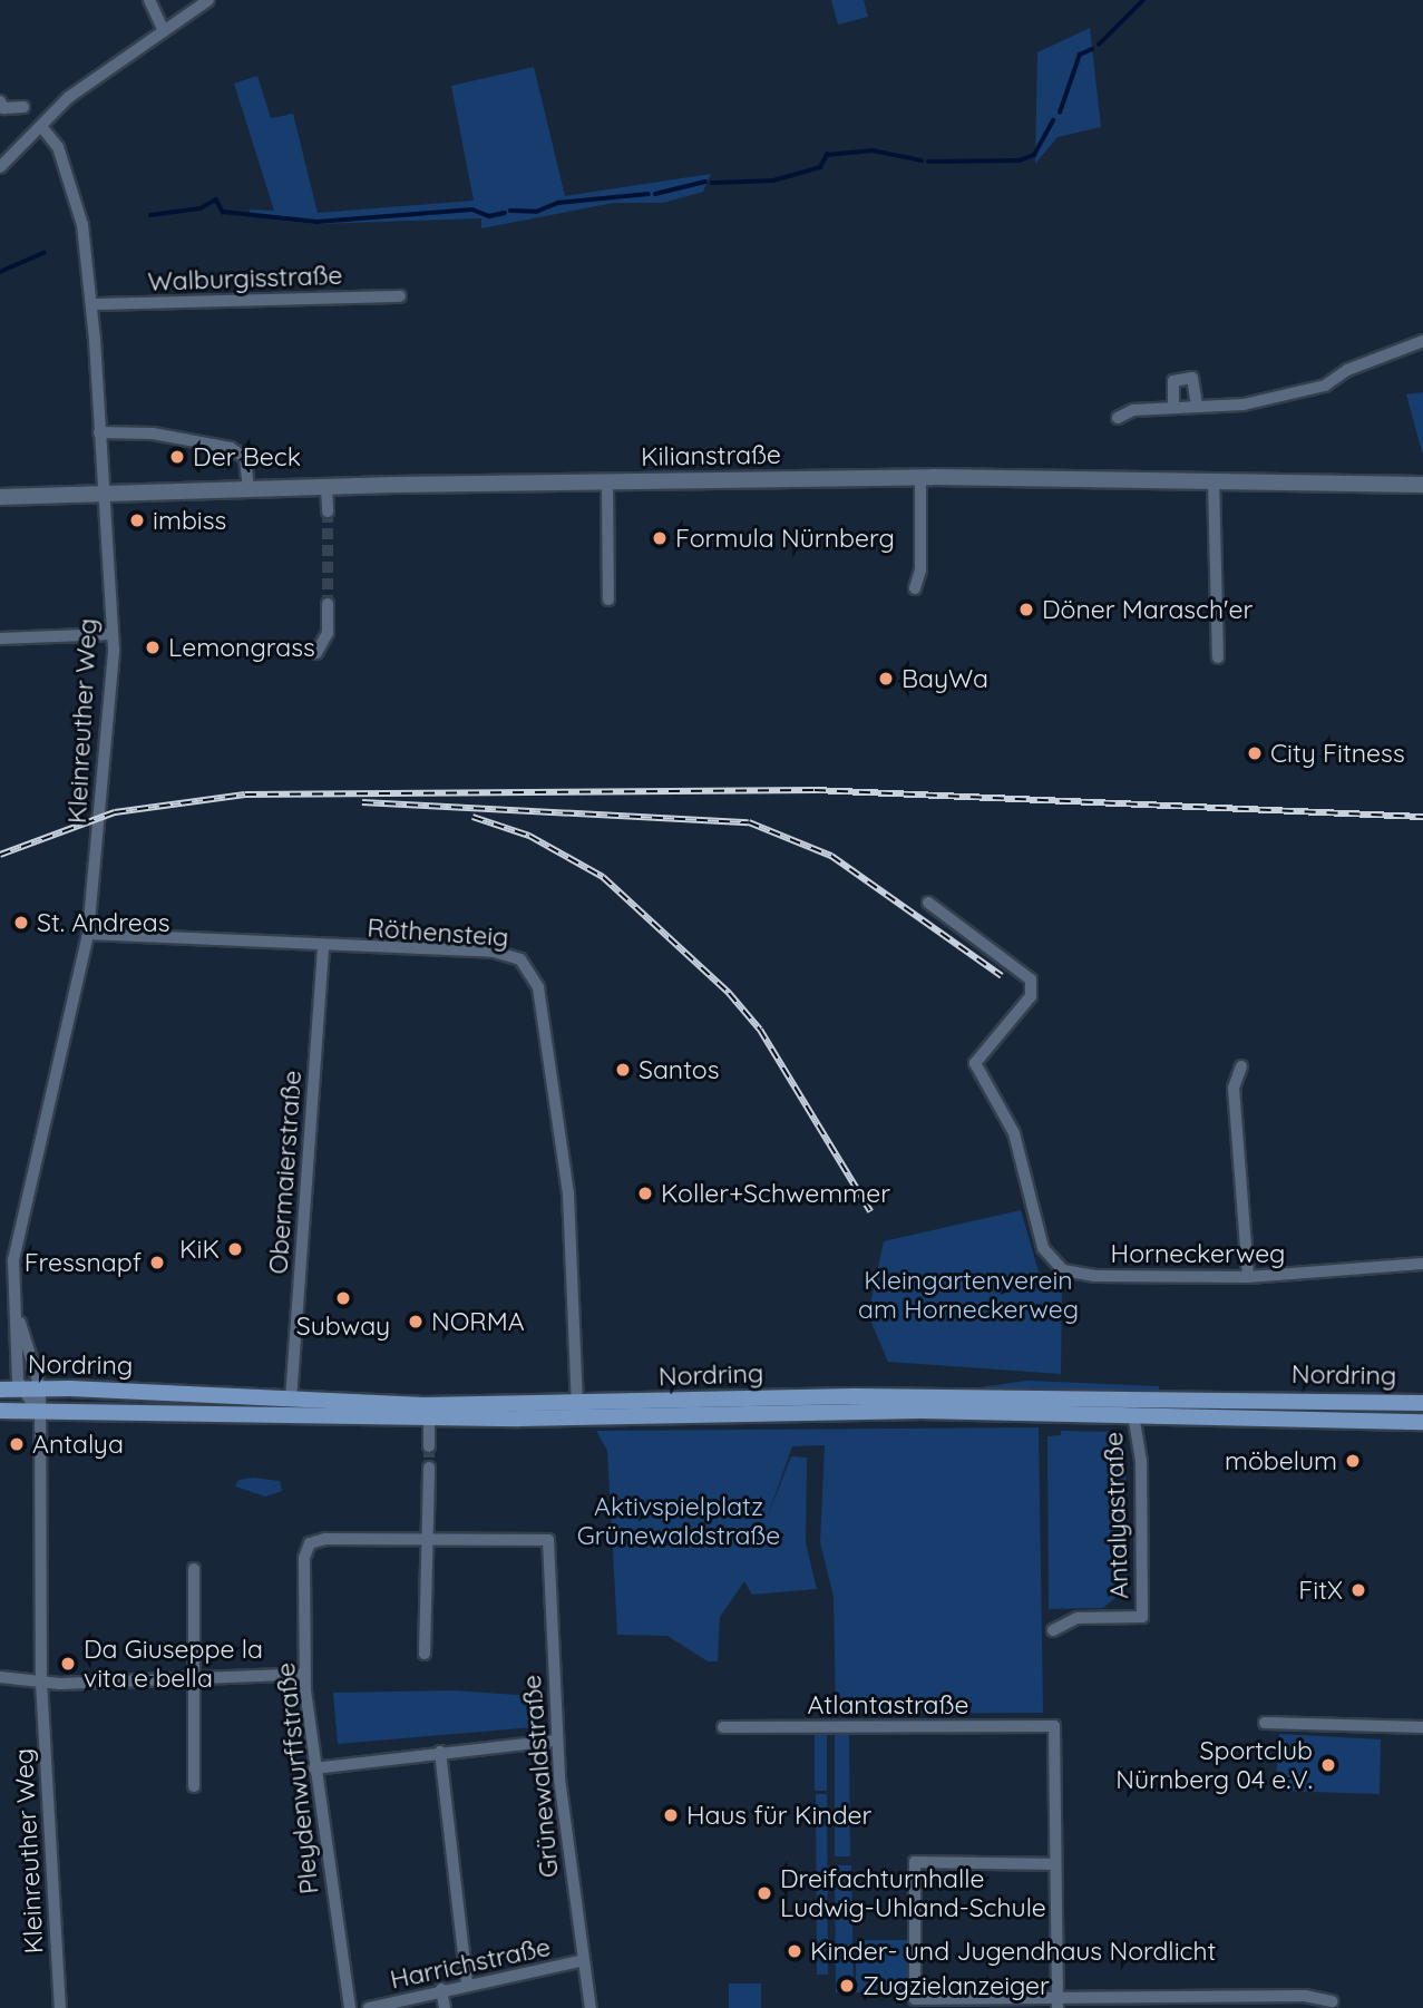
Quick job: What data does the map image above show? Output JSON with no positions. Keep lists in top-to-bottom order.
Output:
{
  "streets": {
    "main road": ["Kilianstraße", "Nordring"],
    "street": [
      "Walburgisstraße",
      "Kleinreuther Weg",
      "Röthensteig",
      "Obermaierstraße",
      "Horneckerweg",
      "Antalyastraße",
      "Atlantastraße",
      "Grünewaldstraße",
      "Pleydenwurffstraße",
      "Harrichstraße"
    ]
  },
  "crossings": [
    ["Walburgisstraße", "Kleinreuther Weg"],
    ["Kilianstraße", "Kleinreuther Weg"],
    ["Kleinreuther Weg", "Röthensteig"],
    ["Kleinreuther Weg", "Nordring"],
    ["Röthensteig", "Obermaierstraße"],
    ["Röthensteig", "Nordring"],
    ["Obermaierstraße", "Nordring"],
    ["Nordring", "Antalyastraße"],
    ["Grünewaldstraße", "Pleydenwurffstraße"],
    ["Grünewaldstraße", "Harrichstraße"]
  ],
  "parks": ["Kleingartenverein am Horneckerweg", "Aktivspielplatz Grünewaldstraße"],
  "places": [
    "Der Beck",
    "imbiss",
    "Formula Nürnberg",
    "Döner Marasch'er",
    "Lemongrass",
    "BayWa",
    "City Fitness",
    "St. Andreas",
    "Santos",
    "Koller+Schwemmer",
    "KiK",
    "Fressnapf",
    "Subway",
    "NORMA",
    "Antalya",
    "möbelum",
    "FitX",
    "Da Giuseppe la vita e bella",
    "Sportclub Nürnberg 04 e.V.",
    "Haus für Kinder",
    "Dreifachturnhalle Ludwig-Uhland-Schule",
    "Kinder- und Jugendhaus Nordlicht",
    "Zugzielanzeiger"
  ]
}
